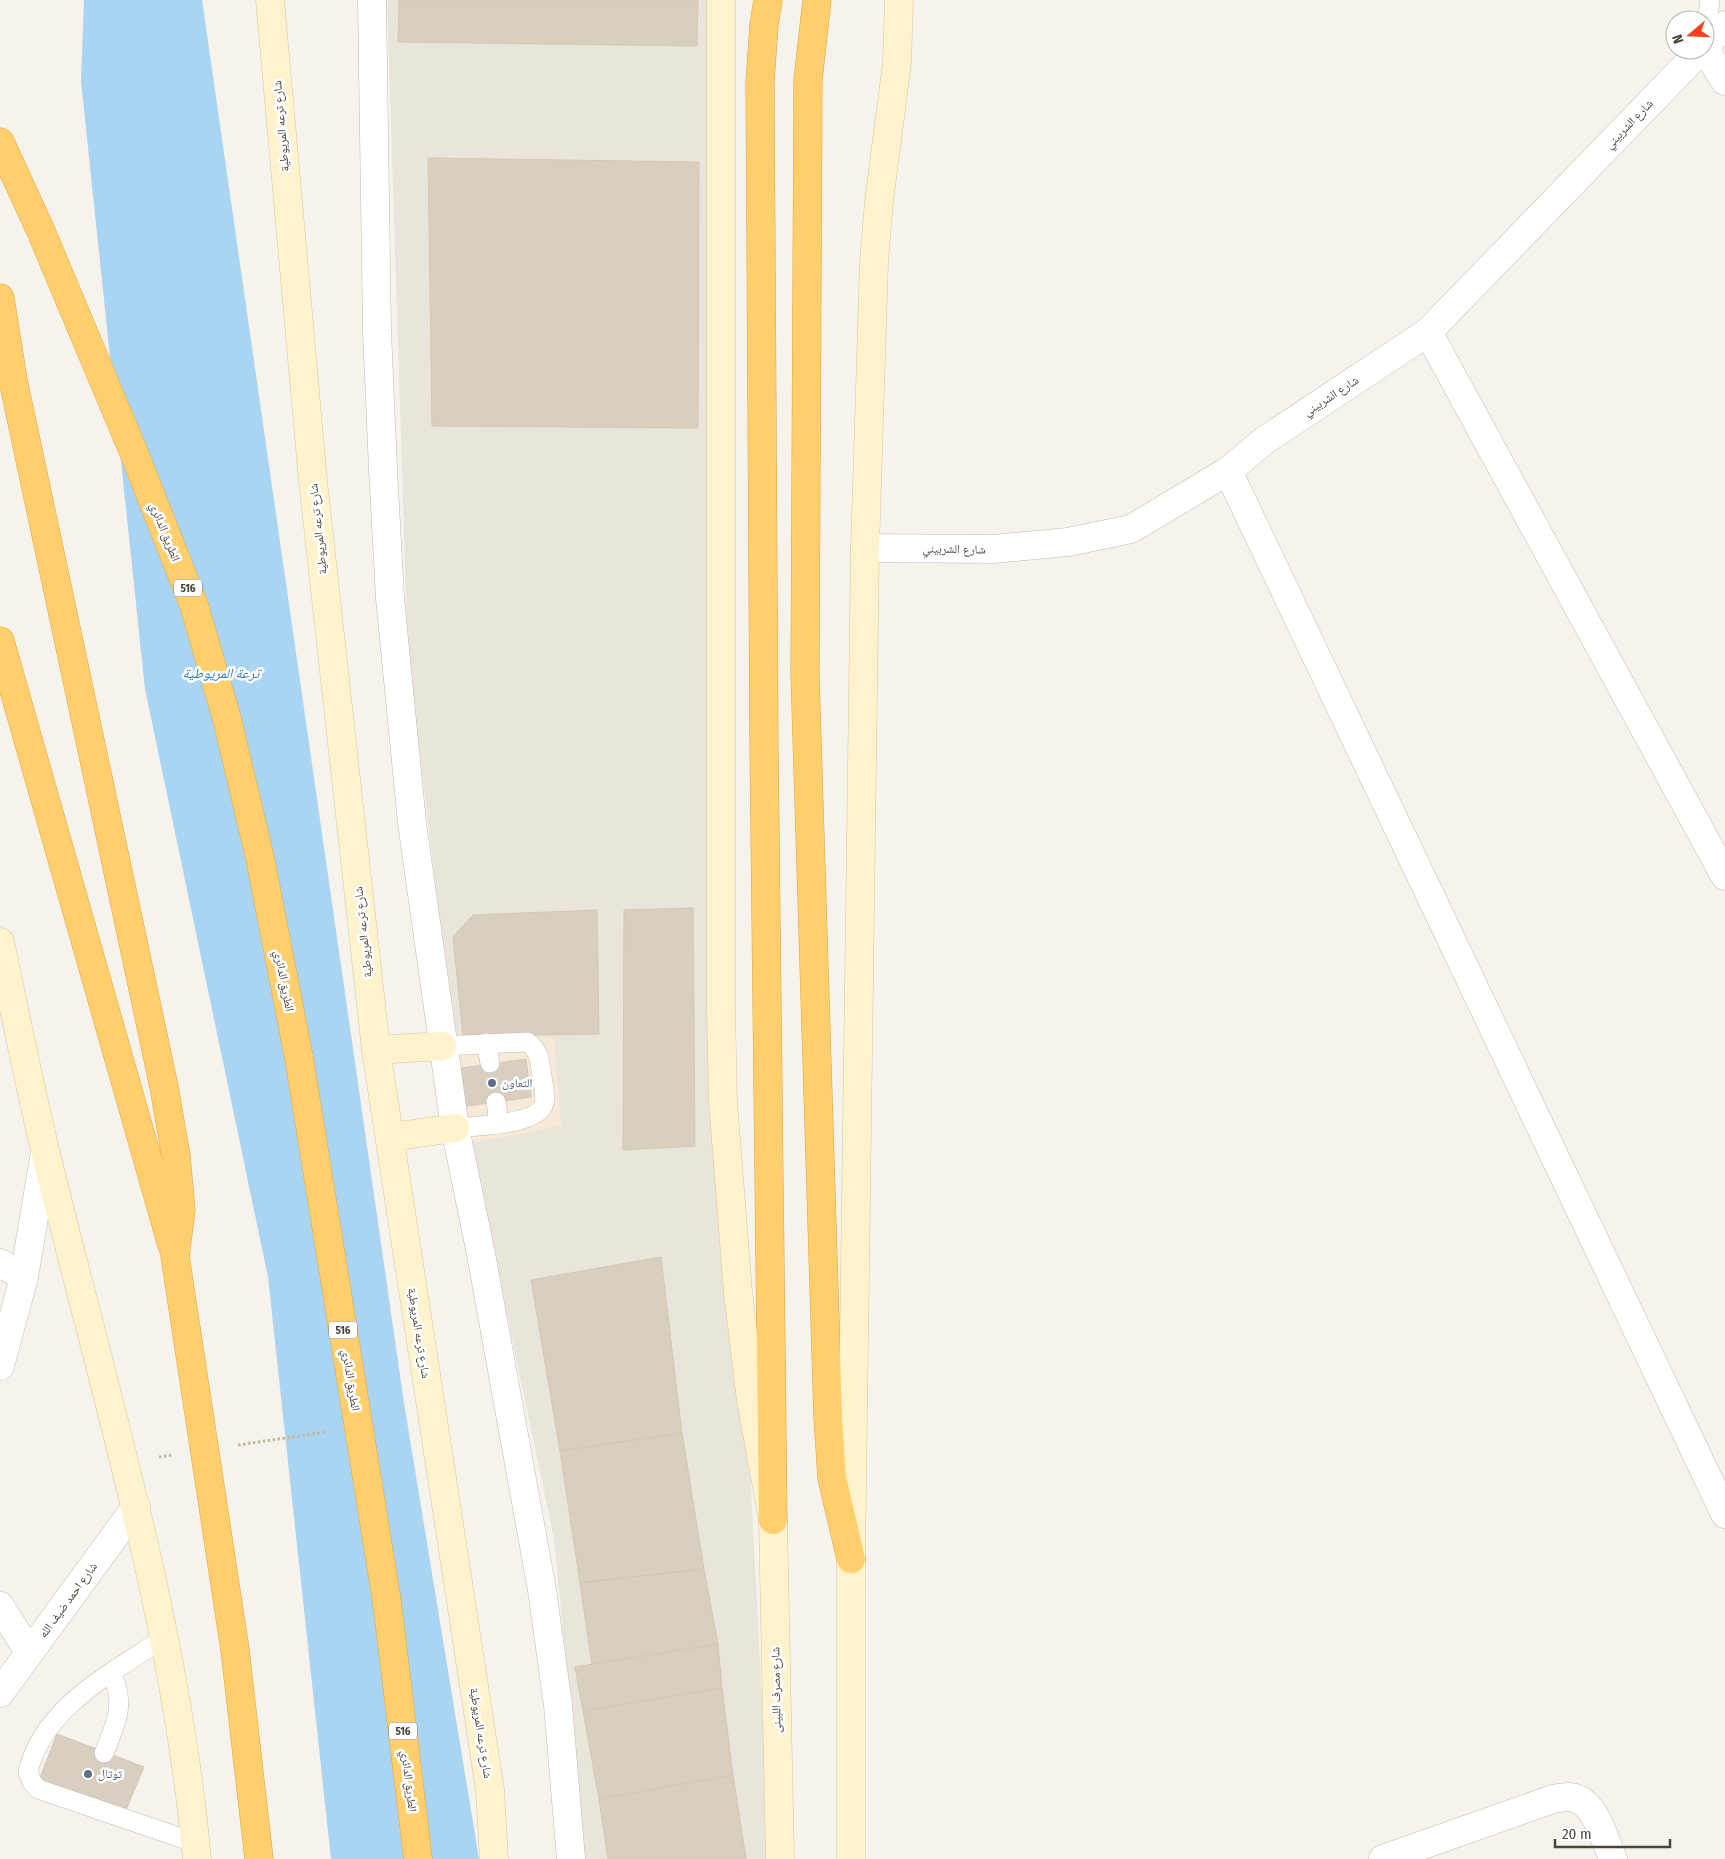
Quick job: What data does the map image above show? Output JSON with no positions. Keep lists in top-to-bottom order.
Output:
{
  "streets": {
    "highway": ["الطريق الدائري", "516"],
    "main road": ["شارع ترعه المريوطية", "شارع مصرف اللبينى"],
    "street": ["شارع الشربيني", "شارع احمد ضيف الله"]
  },
  "water": ["ترعة المريوطية"],
  "places": ["التعاون", "توتال"],
  "scale_bar": "20 m",
  "north": "left"
}
